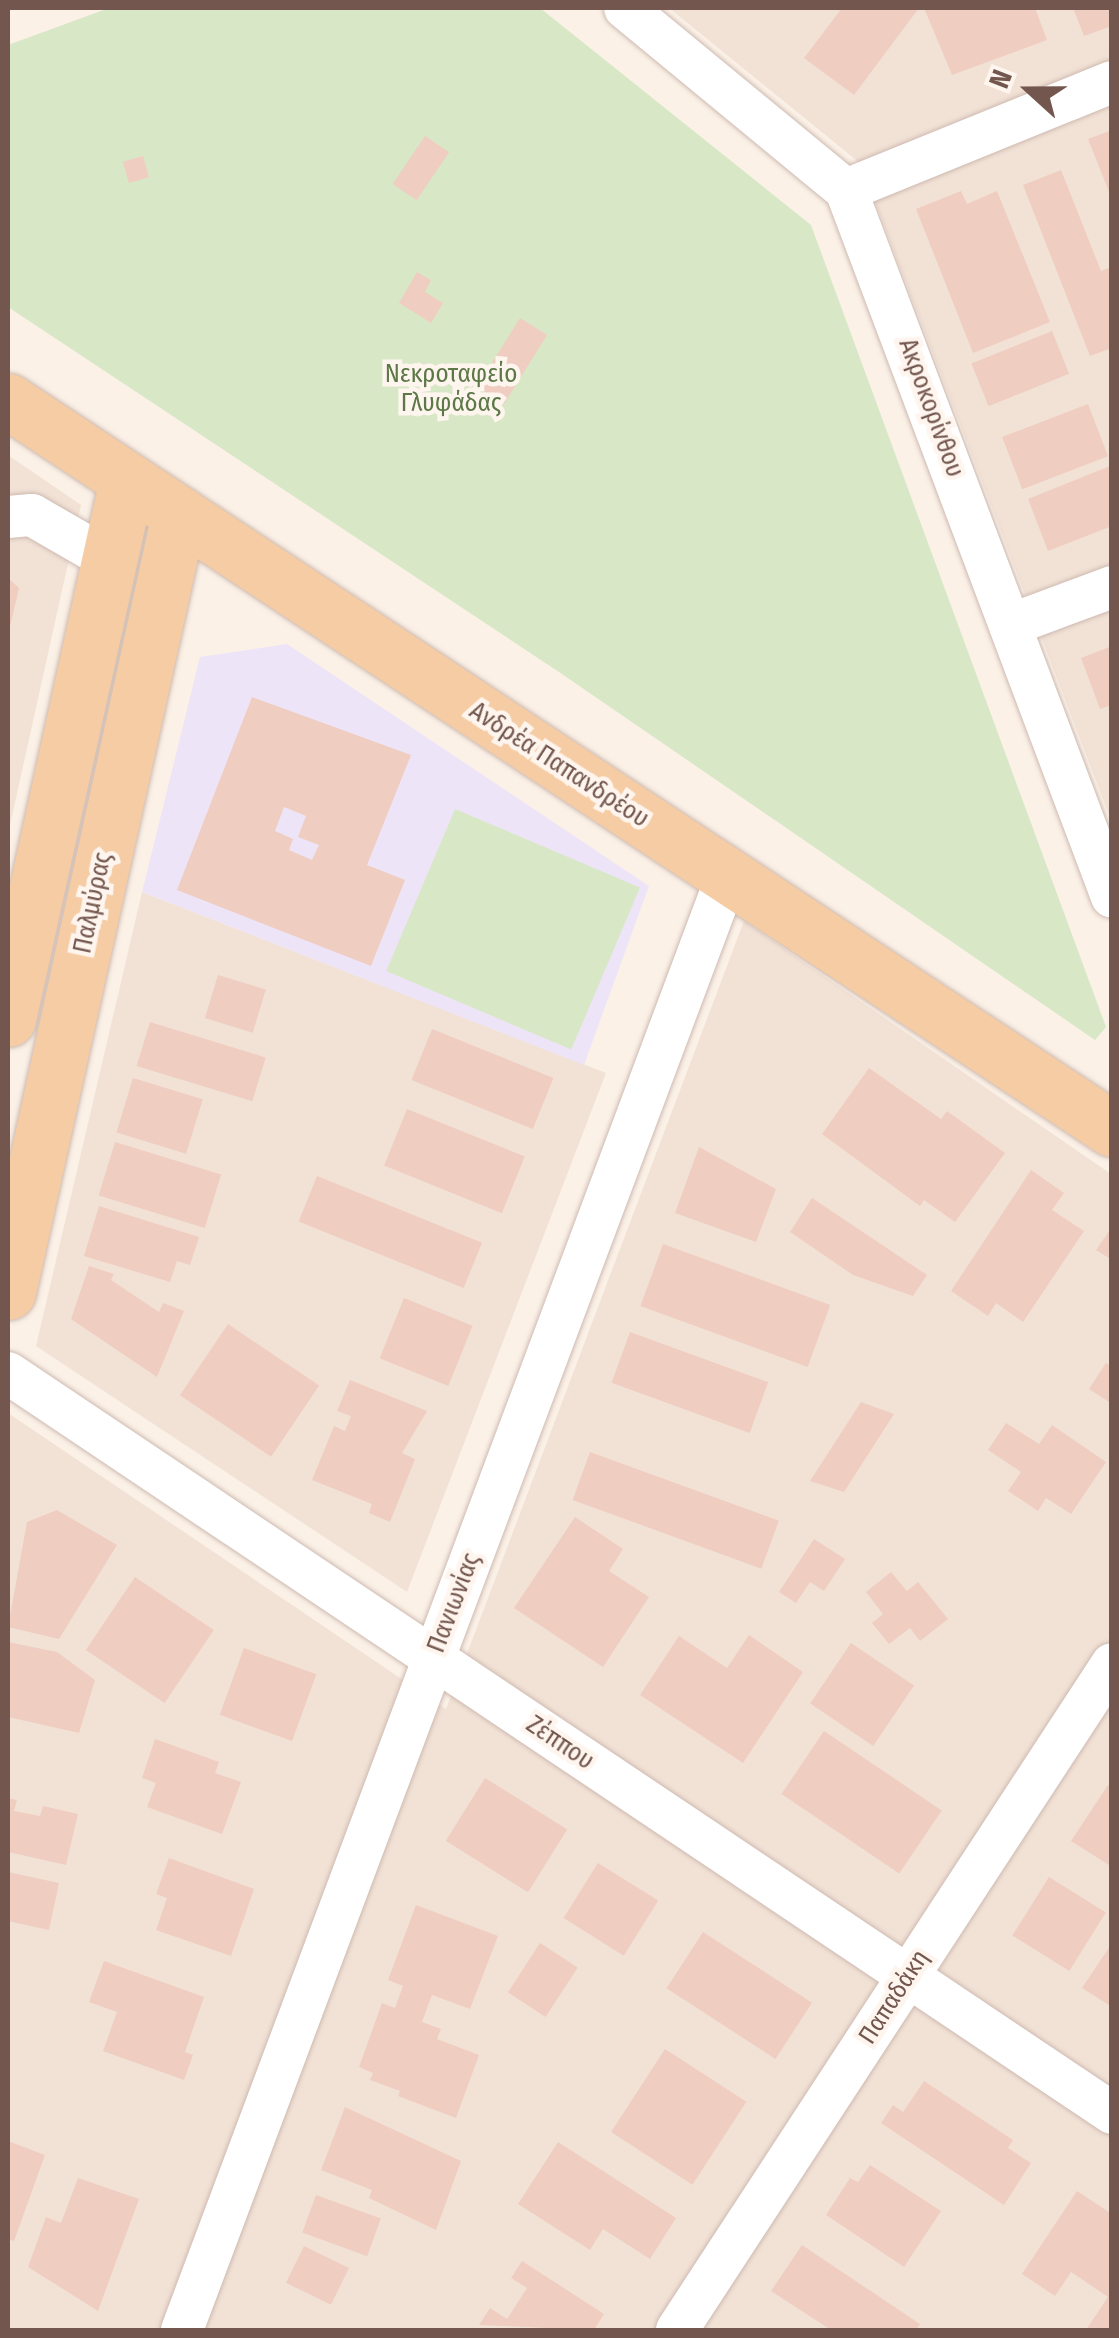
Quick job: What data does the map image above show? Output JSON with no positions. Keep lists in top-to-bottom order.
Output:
{
  "streets": {
    "main road": ["Ανδρέα Παπανδρέου", "Παλμύρας"],
    "street": [
      "Ακροκορίνθου",
      "Πανιωνίας",
      "Ζέππου",
      "Παπαδάκη"
    ]
  },
  "crossings": [
    ["Ανδρέα Παπανδρέου", "Παλμύρας"],
    ["Ανδρέα Παπανδρέου", "Πανιωνίας"],
    ["Πανιωνίας", "Ζέππου"],
    ["Ζέππου", "Παπαδάκη"]
  ],
  "parks": ["Νεκροταφείο Γλυφάδας"],
  "north": "left"
}
